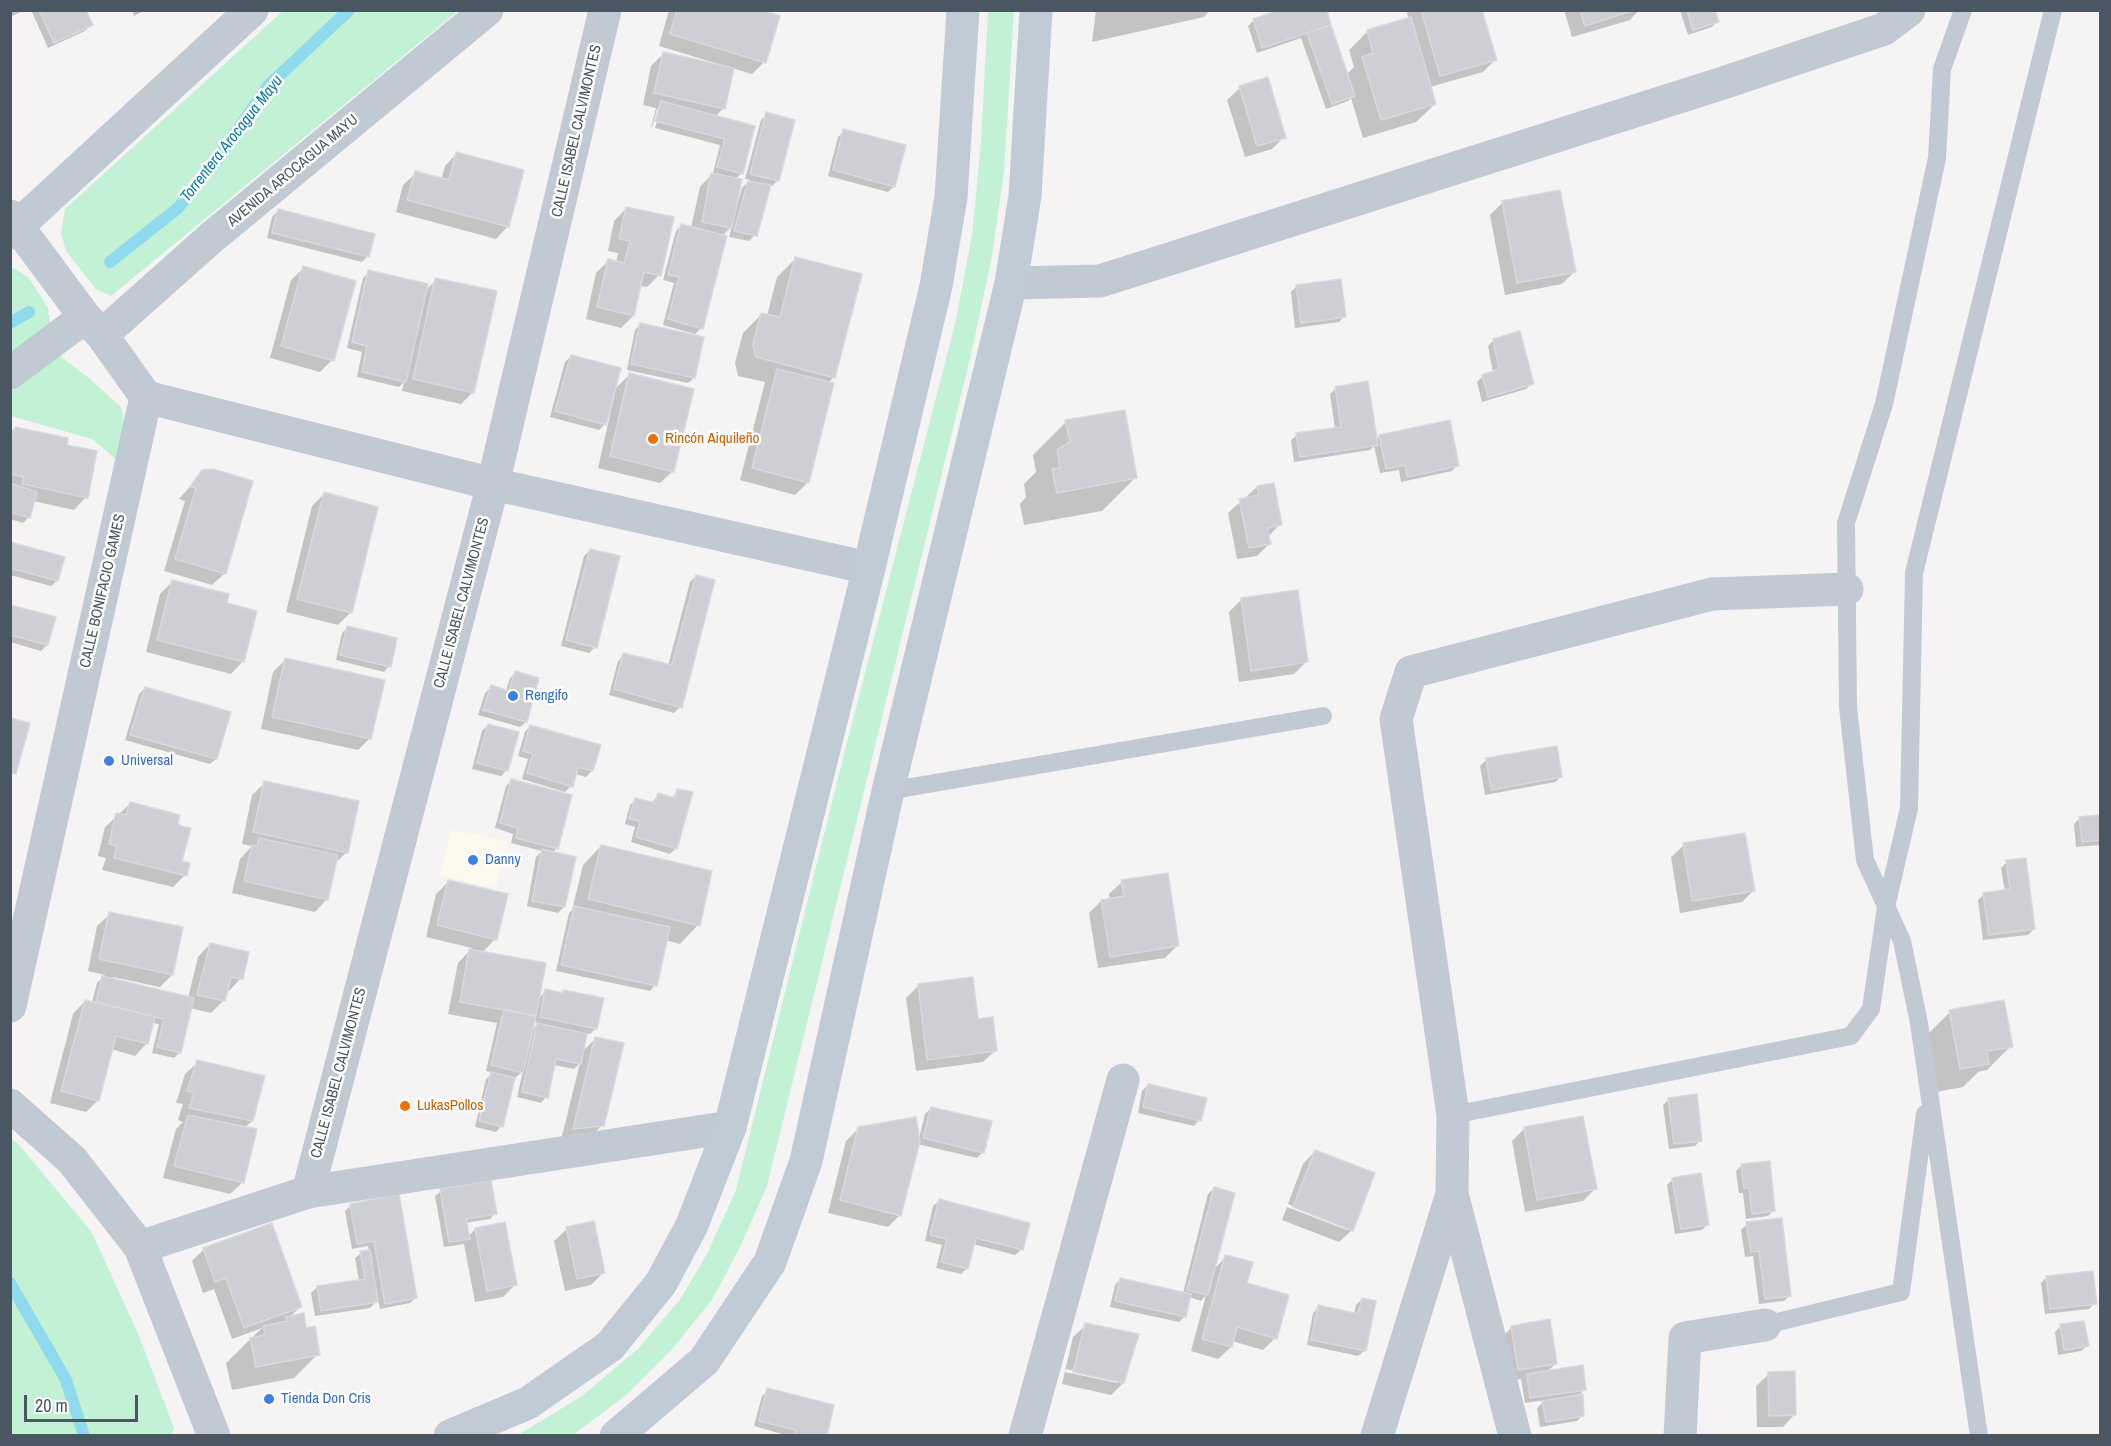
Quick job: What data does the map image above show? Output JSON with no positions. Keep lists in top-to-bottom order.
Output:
{
  "streets": {
    "street": ["CALLE ISABEL CALVIMONTES", "AVENIDA AROCAGUA MAYU", "CALLE BONIFACIO GAMES"]
  },
  "water": ["Torrentera Arocagua Mayu"],
  "places": [
    "Rincón Aiquileño",
    "Rengifo",
    "Universal",
    "Danny",
    "LukasPollos",
    "Tienda Don Cris"
  ],
  "scale_bar": "20 m"
}
